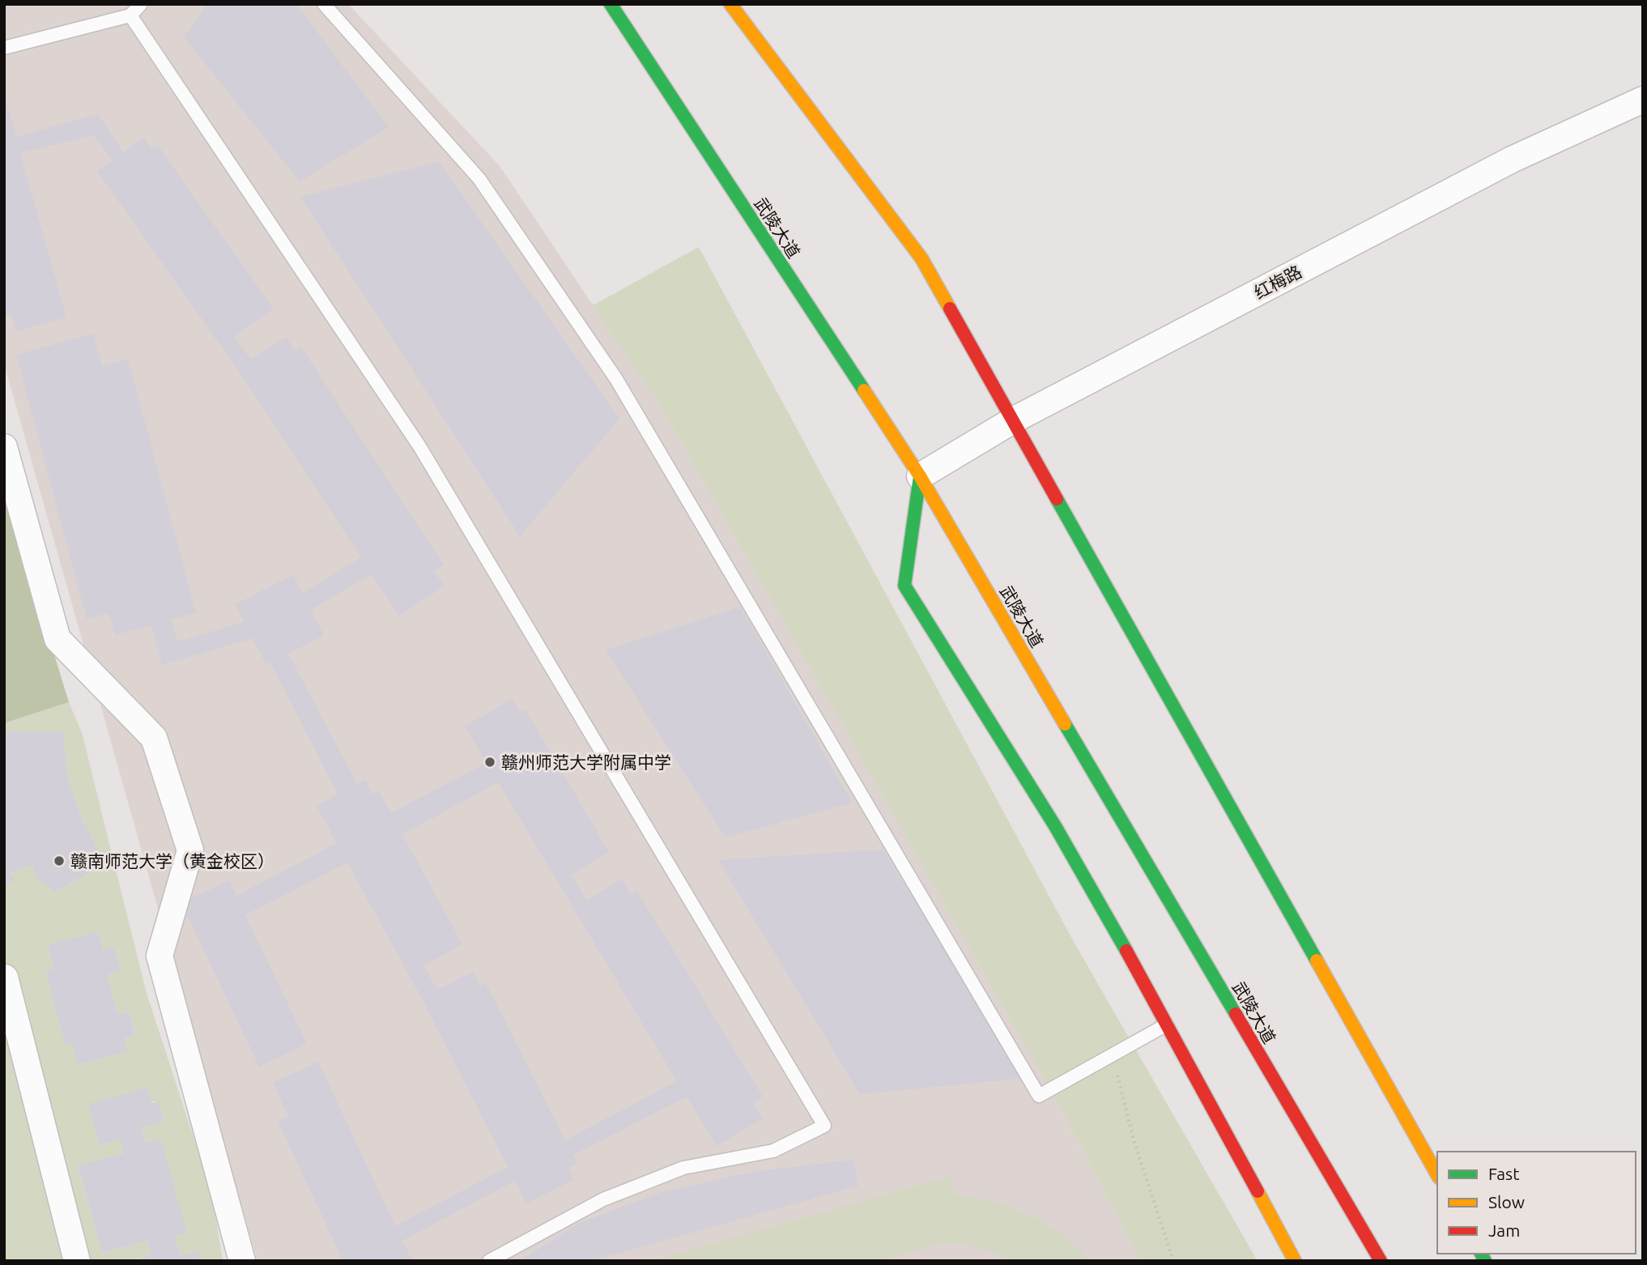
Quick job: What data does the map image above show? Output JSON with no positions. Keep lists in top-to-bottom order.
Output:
{
  "streets": {
    "main road": ["武陵大道"],
    "street": ["红梅路"]
  },
  "crossings": [
    ["武陵大道", "红梅路"]
  ],
  "places": ["赣州师范大学附属中学", "赣南师范大学（黄金校区）"],
  "legend": ["Fast", "Slow", "Jam"]
}
